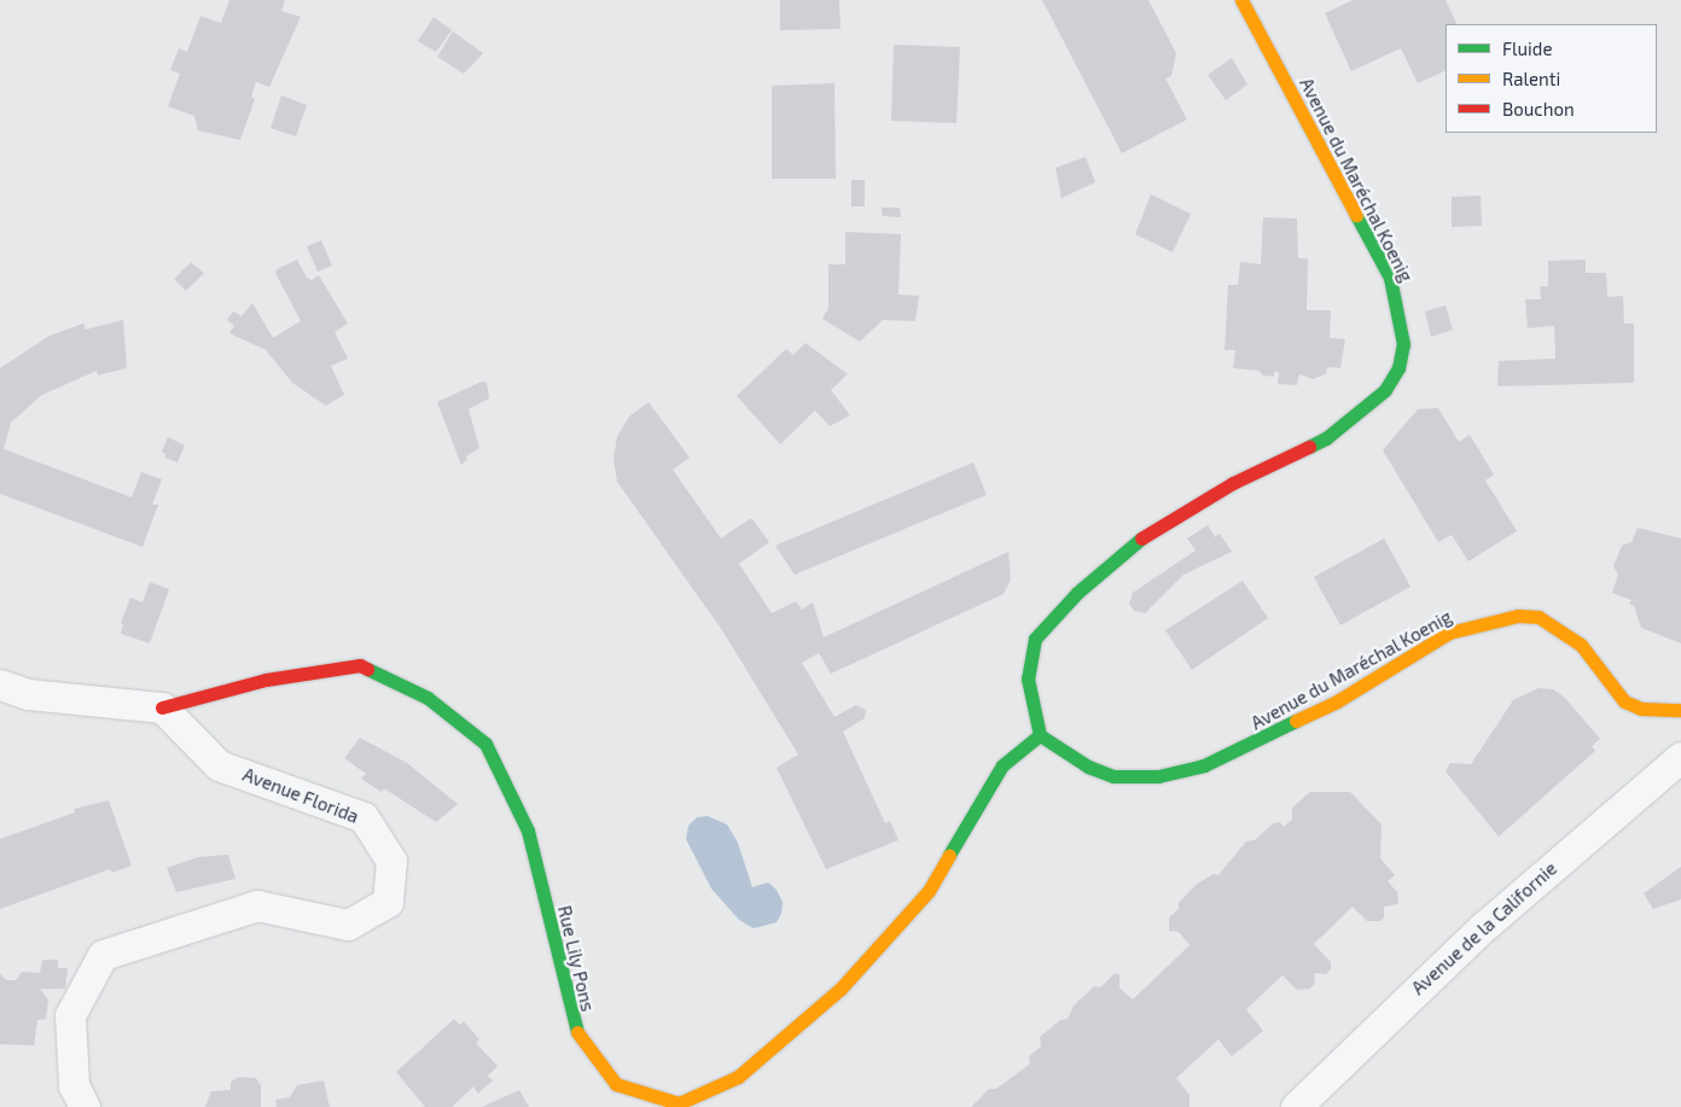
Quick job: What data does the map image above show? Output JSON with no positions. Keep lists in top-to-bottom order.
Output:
{
  "streets": {
    "street": [
      "Avenue du Maréchal Koenig",
      "Avenue Florida",
      "Avenue de la Californie",
      "Rue Lily Pons"
    ]
  },
  "crossings": [
    ["Avenue du Maréchal Koenig", "Rue Lily Pons"],
    ["Avenue Florida", "Rue Lily Pons"]
  ],
  "legend": ["Fluide", "Ralenti", "Bouchon"]
}
